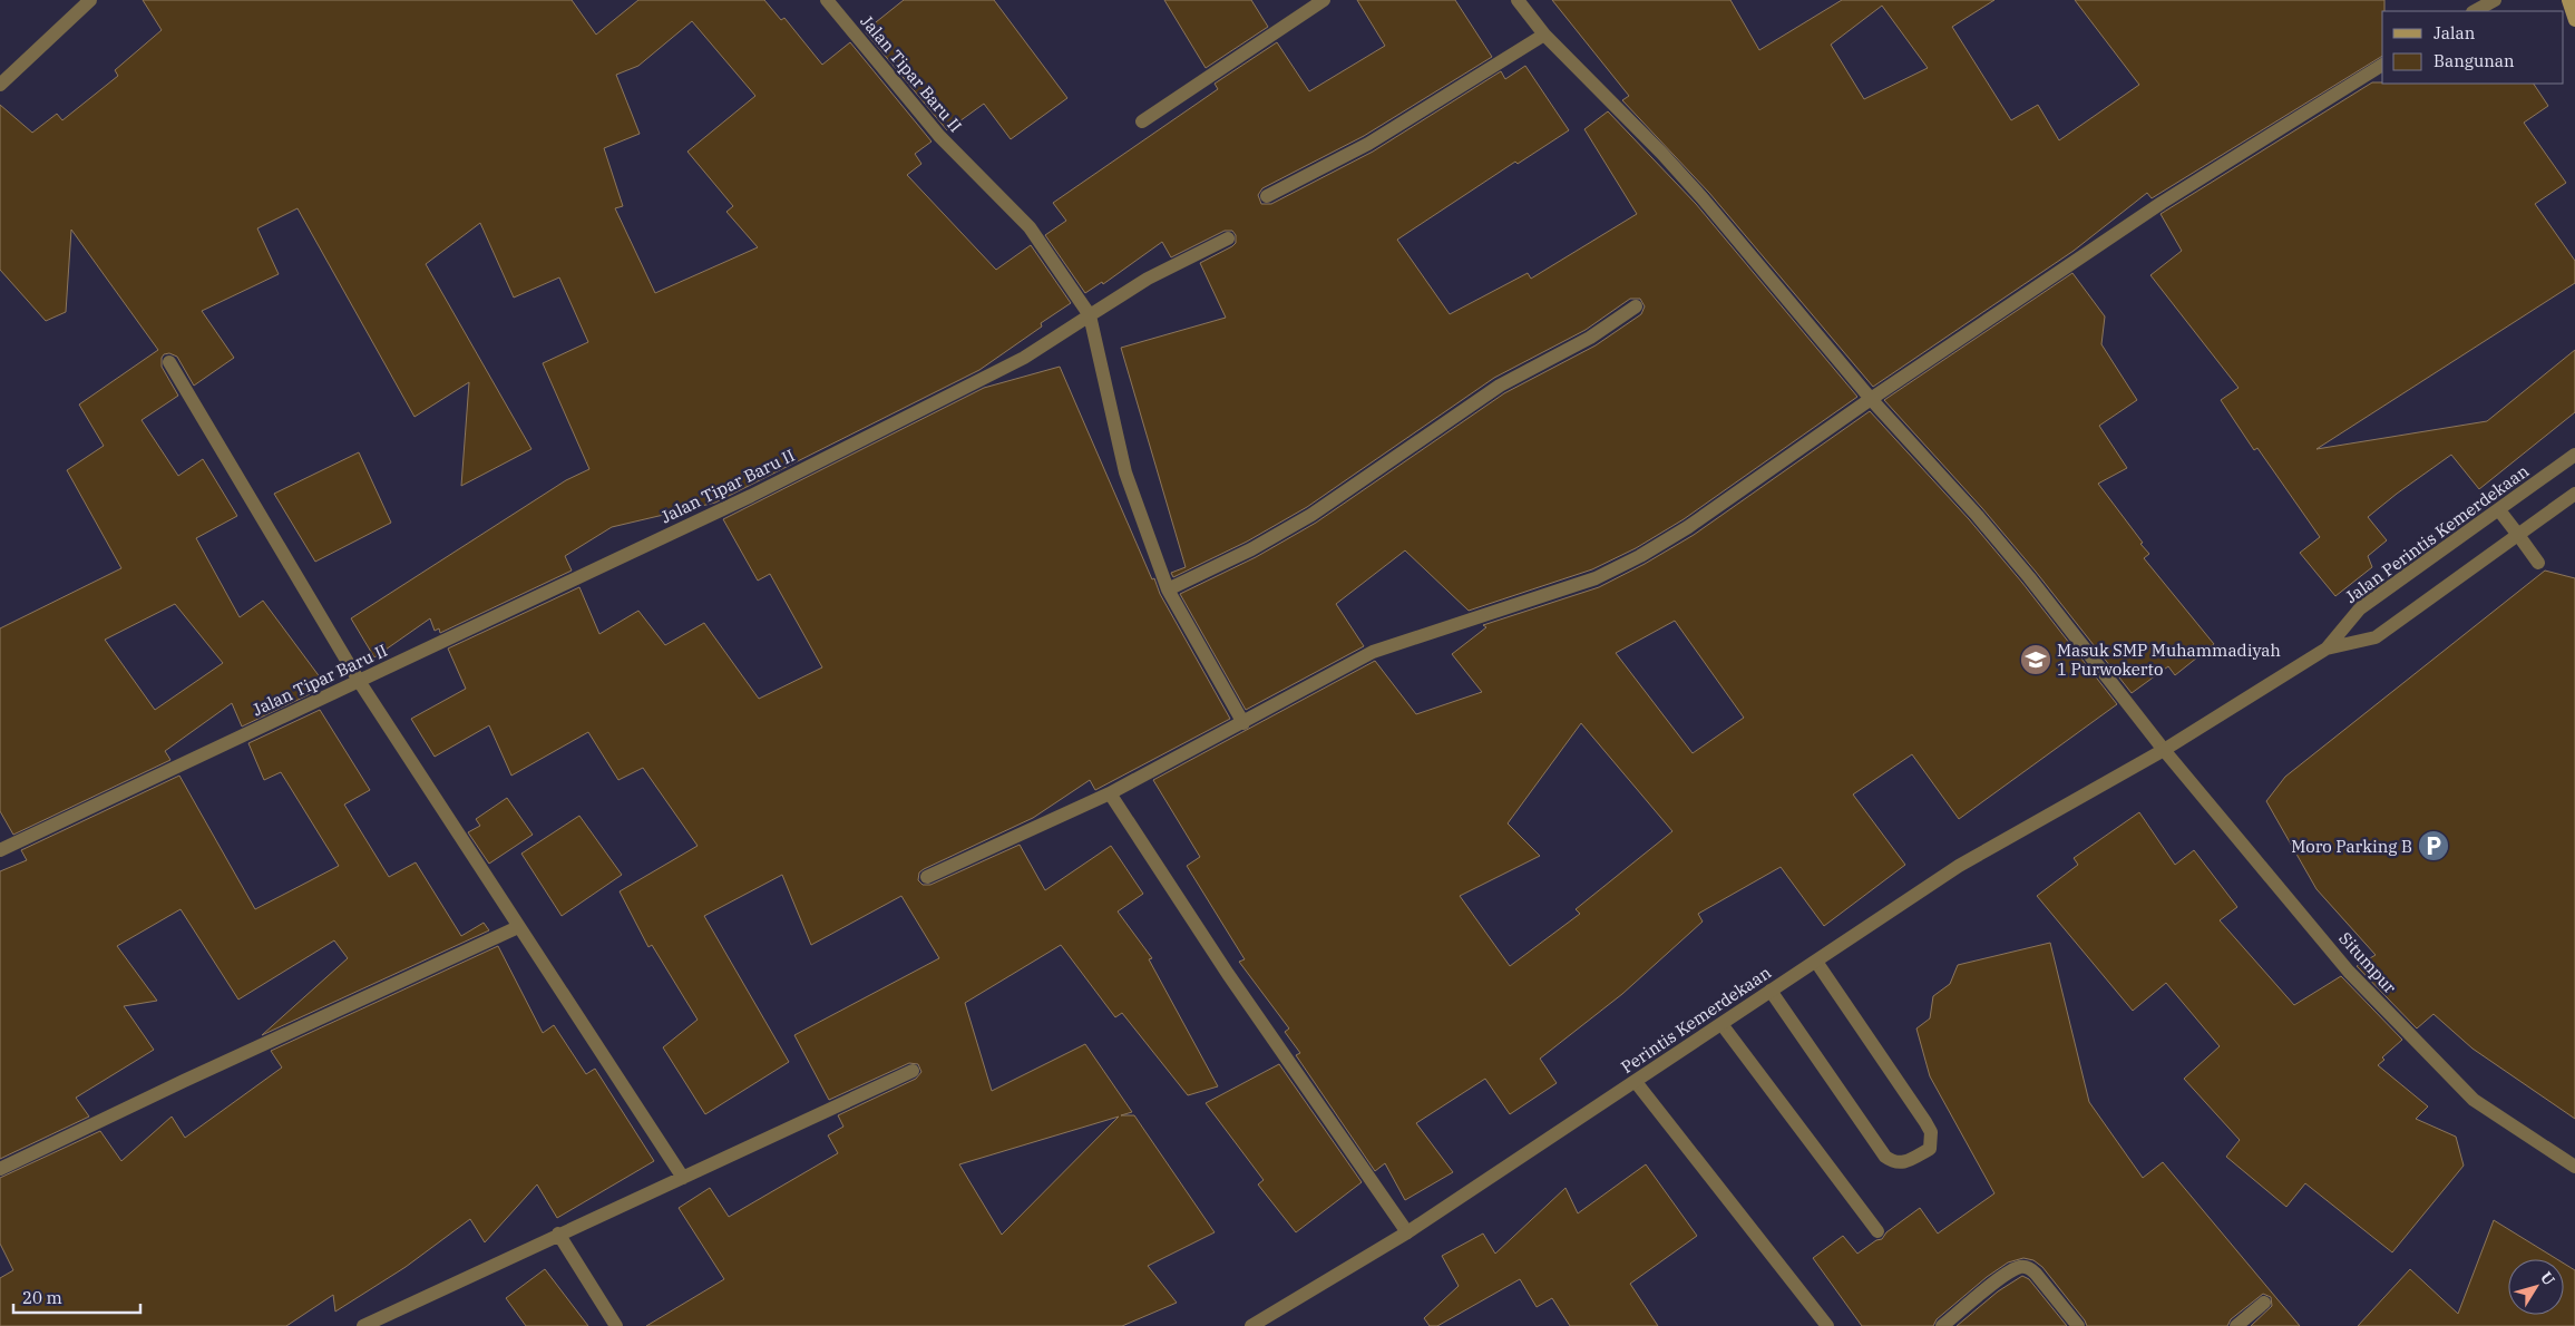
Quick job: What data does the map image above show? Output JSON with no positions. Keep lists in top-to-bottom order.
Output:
{
  "streets": {
    "street": [
      "Jalan Tipar Baru II",
      "Jalan Perintis Kemerdekaan",
      "Situmpur",
      "Perintis Kemerdekaan"
    ]
  },
  "crossings": [
    ["Jalan Perintis Kemerdekaan", "Situmpur"],
    ["Jalan Perintis Kemerdekaan", "Perintis Kemerdekaan"],
    ["Situmpur", "Perintis Kemerdekaan"]
  ],
  "places": {
    "school or university": ["Masuk SMP Muhammadiyah 1 Purwokerto"],
    "parking": ["Moro Parking B"]
  },
  "legend": ["Jalan", "Bangunan"],
  "scale_bar": "20 m",
  "north": "top right"
}
